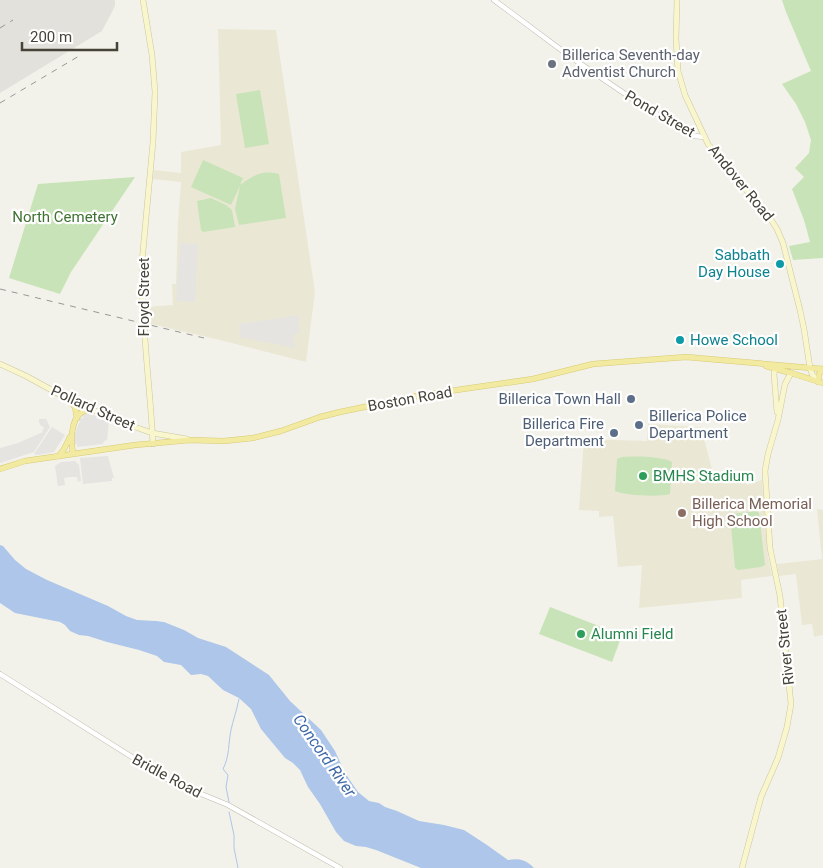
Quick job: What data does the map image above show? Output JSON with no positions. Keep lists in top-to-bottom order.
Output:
{
  "streets": {
    "main road": [
      "Andover Road",
      "Floyd Street",
      "Boston Road",
      "Pollard Street",
      "River Street"
    ],
    "street": ["Pond Street", "Bridle Road"]
  },
  "crossings": [
    ["Pond Street", "Andover Road"],
    ["Andover Road", "Boston Road"],
    ["Floyd Street", "Boston Road"],
    ["Floyd Street", "Pollard Street"],
    ["Boston Road", "Pollard Street"],
    ["Boston Road", "River Street"]
  ],
  "water": ["Concord River"],
  "parks": ["North Cemetery"],
  "places": [
    "Billerica Seventh-day Adventist Church",
    "Sabbath Day House",
    "Howe School",
    "Billerica Town Hall",
    "Billerica Police Department",
    "Billerica Fire Department",
    "BMHS Stadium",
    "Billerica Memorial High School",
    "Alumni Field"
  ],
  "scale_bar": "200 m"
}
